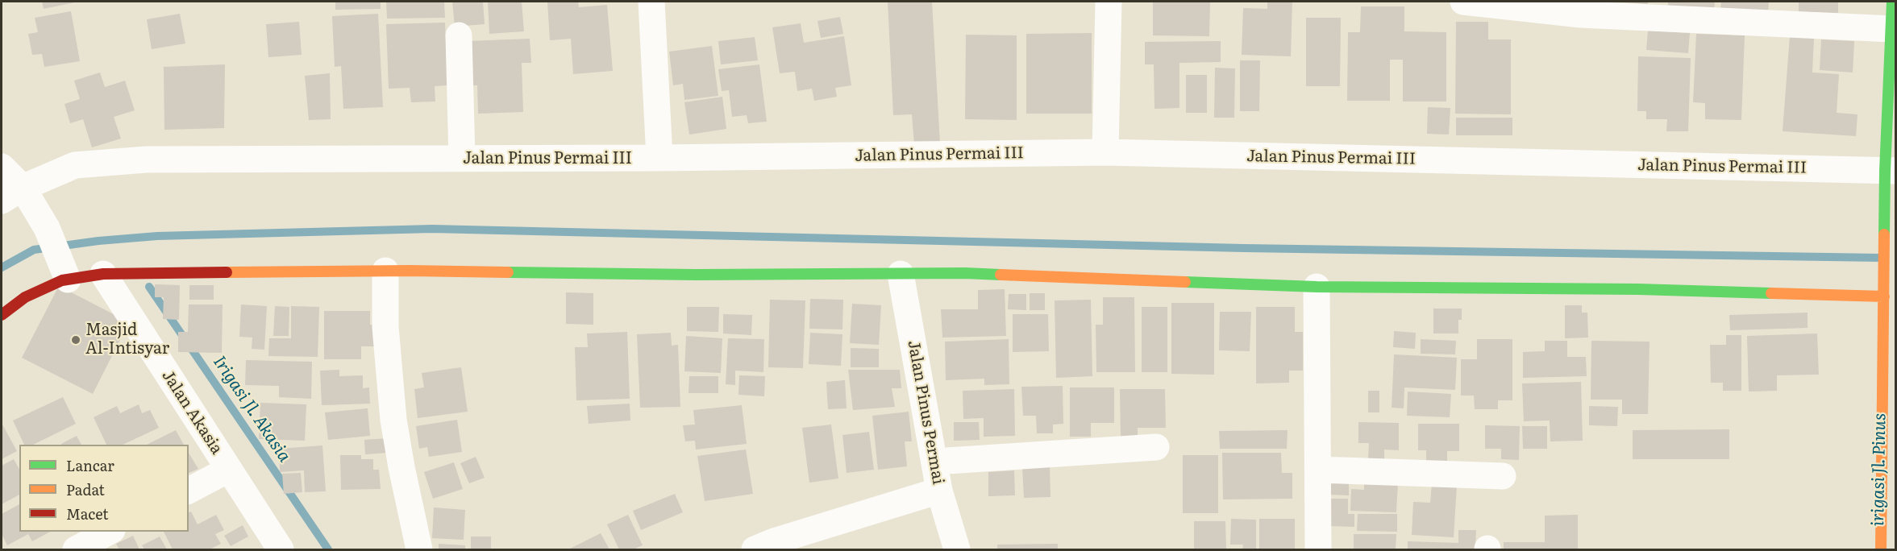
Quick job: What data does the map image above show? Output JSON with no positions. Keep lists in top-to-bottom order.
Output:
{
  "streets": {
    "street": ["Jalan Pinus Permai III", "Jalan Akasia", "Jalan Pinus Permai"]
  },
  "water": ["Irigasi Jl. Akasia", "irigasi Jl. Pinus"],
  "places": ["Masjid Al-Intisyar"],
  "legend": ["Lancar", "Padat", "Macet"]
}
